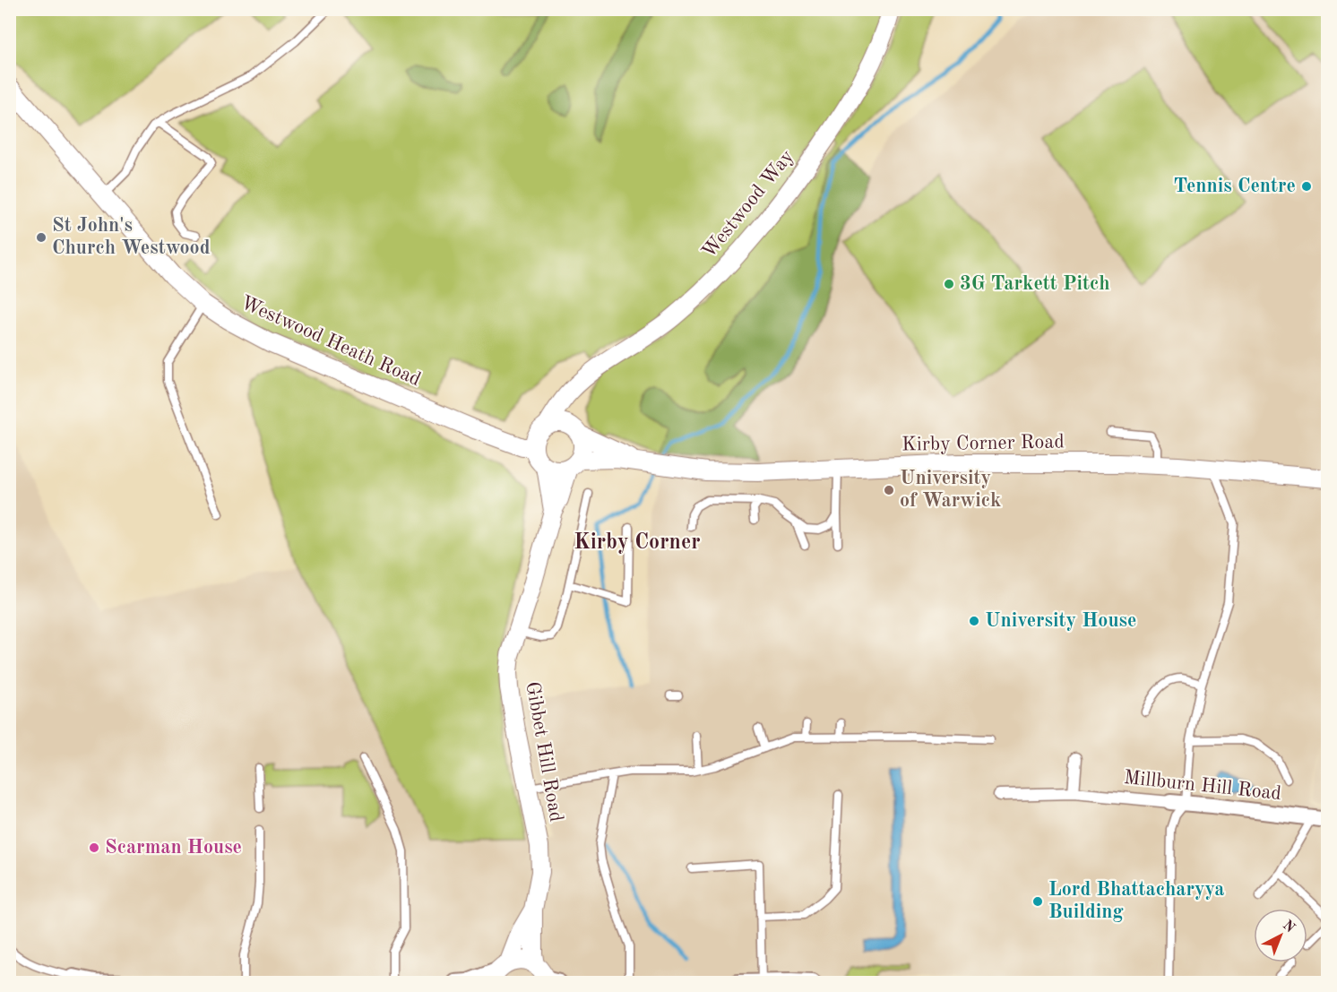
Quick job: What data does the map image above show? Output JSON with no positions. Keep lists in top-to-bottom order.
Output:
{
  "streets": {
    "street": [
      "Westwood Way",
      "Westwood Heath Road",
      "Kirby Corner Road",
      "Gibbet Hill Road",
      "Millburn Hill Road"
    ]
  },
  "crossings": [
    ["Westwood Way", "Westwood Heath Road"],
    ["Westwood Way", "Kirby Corner Road"],
    ["Westwood Way", "Gibbet Hill Road"],
    ["Westwood Heath Road", "Kirby Corner Road"],
    ["Westwood Heath Road", "Gibbet Hill Road"],
    ["Kirby Corner Road", "Gibbet Hill Road"]
  ],
  "districts": ["Kirby Corner"],
  "places": [
    "Tennis Centre",
    "St John's Church Westwood",
    "3G Tarkett Pitch",
    "University of Warwick",
    "University House",
    "Scarman House",
    "Lord Bhattacharyya Building"
  ],
  "north": "top right"
}
